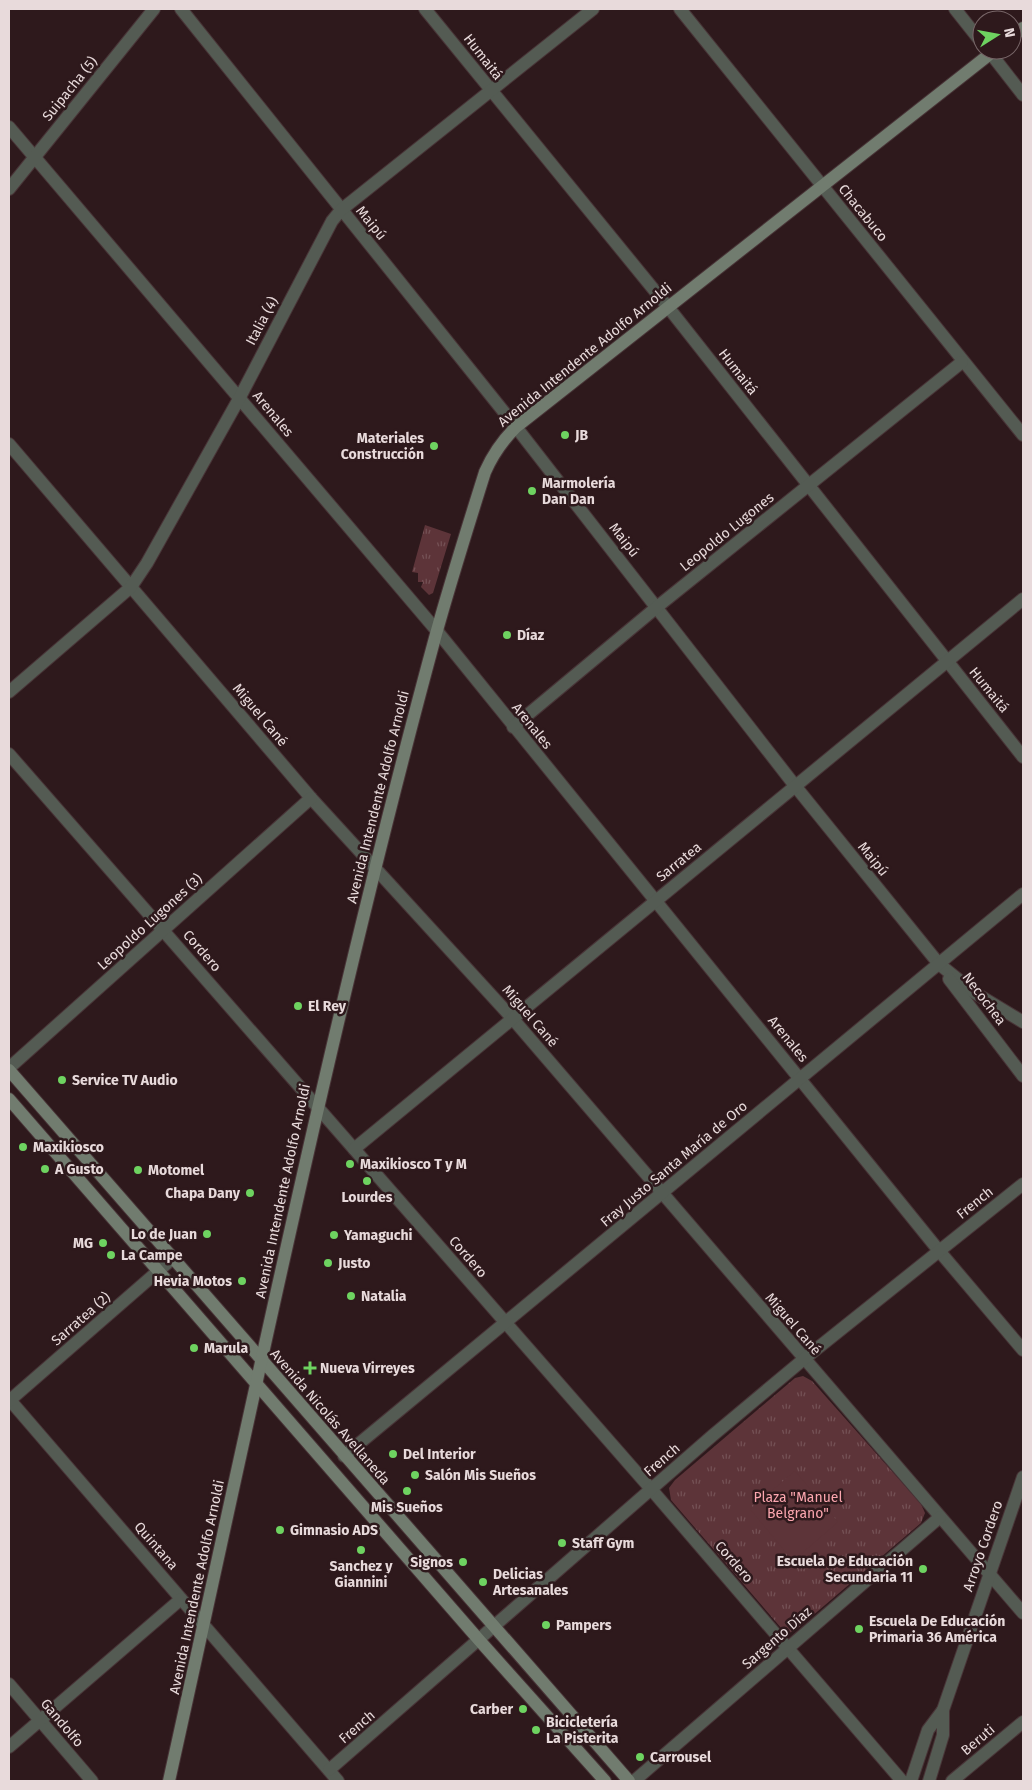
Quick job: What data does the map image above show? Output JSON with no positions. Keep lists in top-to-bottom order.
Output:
{
  "streets": {
    "main road": ["Avenida Intendente Adolfo Arnoldi", "Avenida Nicolás Avellaneda"],
    "street": [
      "Humaitá",
      "Suipacha (5)",
      "Chacabuco",
      "Maipú",
      "Italia (4)",
      "Arenales",
      "Leopoldo Lugones",
      "Miguel Cané",
      "Sarratea",
      "Leopoldo Lugones (3)",
      "Cordero",
      "Necochea",
      "Fray Justo Santa María de Oro",
      "French",
      "Sarratea (2)",
      "Quintana",
      "Arroyo Cordero",
      "Sargento Díaz",
      "Gandolfo",
      "Beruti"
    ]
  },
  "crossings": [
    ["Humaitá", "Italia (4)"],
    ["Humaitá", "Avenida Intendente Adolfo Arnoldi"],
    ["Humaitá", "Leopoldo Lugones"],
    ["Humaitá", "Sarratea"],
    ["Suipacha (5)", "Arenales"],
    ["Chacabuco", "Avenida Intendente Adolfo Arnoldi"],
    ["Chacabuco", "Leopoldo Lugones"],
    ["Maipú", "Italia (4)"],
    ["Maipú", "Avenida Intendente Adolfo Arnoldi"],
    ["Maipú", "Leopoldo Lugones"],
    ["Maipú", "Sarratea"],
    ["Maipú", "Necochea"],
    ["Maipú", "Fray Justo Santa María de Oro"],
    ["Italia (4)", "Arenales"],
    ["Italia (4)", "Miguel Cané"],
    ["Avenida Intendente Adolfo Arnoldi", "Arenales"],
    ["Avenida Intendente Adolfo Arnoldi", "Miguel Cané"],
    ["Avenida Intendente Adolfo Arnoldi", "Cordero"],
    ["Avenida Intendente Adolfo Arnoldi", "Avenida Nicolás Avellaneda"],
    ["Avenida Intendente Adolfo Arnoldi", "Quintana"],
    ["Arenales", "Leopoldo Lugones"],
    ["Arenales", "Sarratea"],
    ["Arenales", "Fray Justo Santa María de Oro"],
    ["Arenales", "French"],
    ["Miguel Cané", "Sarratea"],
    ["Miguel Cané", "Leopoldo Lugones (3)"],
    ["Miguel Cané", "Fray Justo Santa María de Oro"],
    ["Miguel Cané", "French"],
    ["Miguel Cané", "Arroyo Cordero"],
    ["Miguel Cané", "Sargento Díaz"],
    ["Sarratea", "Cordero"],
    ["Leopoldo Lugones (3)", "Cordero"],
    ["Leopoldo Lugones (3)", "Avenida Nicolás Avellaneda"],
    ["Cordero", "Fray Justo Santa María de Oro"],
    ["Cordero", "French"],
    ["Cordero", "Sargento Díaz"],
    ["Necochea", "Fray Justo Santa María de Oro"],
    ["Fray Justo Santa María de Oro", "Avenida Nicolás Avellaneda"],
    ["French", "Avenida Nicolás Avellaneda"],
    ["French", "Quintana"],
    ["Sarratea (2)", "Avenida Nicolás Avellaneda"],
    ["Sarratea (2)", "Quintana"]
  ],
  "parks": ["Plaza \"Manuel Belgrano\""],
  "places": {
    "other": [
      "JB",
      "Materiales Construcción",
      "Marmolería Dan Dan",
      "Díaz",
      "El Rey",
      "Service TV Audio",
      "Maxikiosco",
      "Maxikiosco T y M",
      "A Gusto",
      "Motomel",
      "Lourdes",
      "Chapa Dany",
      "Lo de Juan",
      "Yamaguchi",
      "MG",
      "La Campe",
      "Justo",
      "Hevia Motos",
      "Natalia",
      "Marula",
      "Del Interior",
      "Salón Mis Sueños",
      "Mis Sueños",
      "Gimnasio ADS",
      "Staff Gym",
      "Sanchez y Giannini",
      "Signos",
      "Escuela De Educación Secundaria 11",
      "Delicias Artesanales",
      "Pampers",
      "Escuela De Educación Primaria 36 América",
      "Carber",
      "Bicicletería La Pisterita",
      "Carrousel"
    ],
    "health": ["Nueva Virreyes"]
  },
  "north": "right"
}
